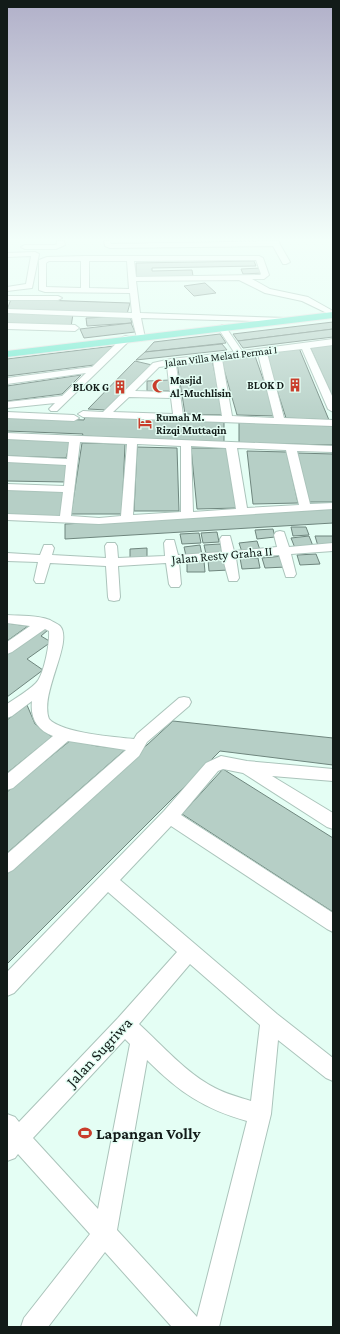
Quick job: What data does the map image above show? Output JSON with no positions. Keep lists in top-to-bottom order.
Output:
{
  "streets": {
    "street": ["Jalan Villa Melati Permai 1", "Jalan Resty Graha II", "Jalan Sugriwa"]
  },
  "places": {
    "building": ["BLOK D", "BLOK G"],
    "mosque": ["Masjid Al-Muchlisin"],
    "hotel": ["Rumah M. Rizqi Muttaqin"],
    "sports": ["Lapangan Volly"]
  }
}
